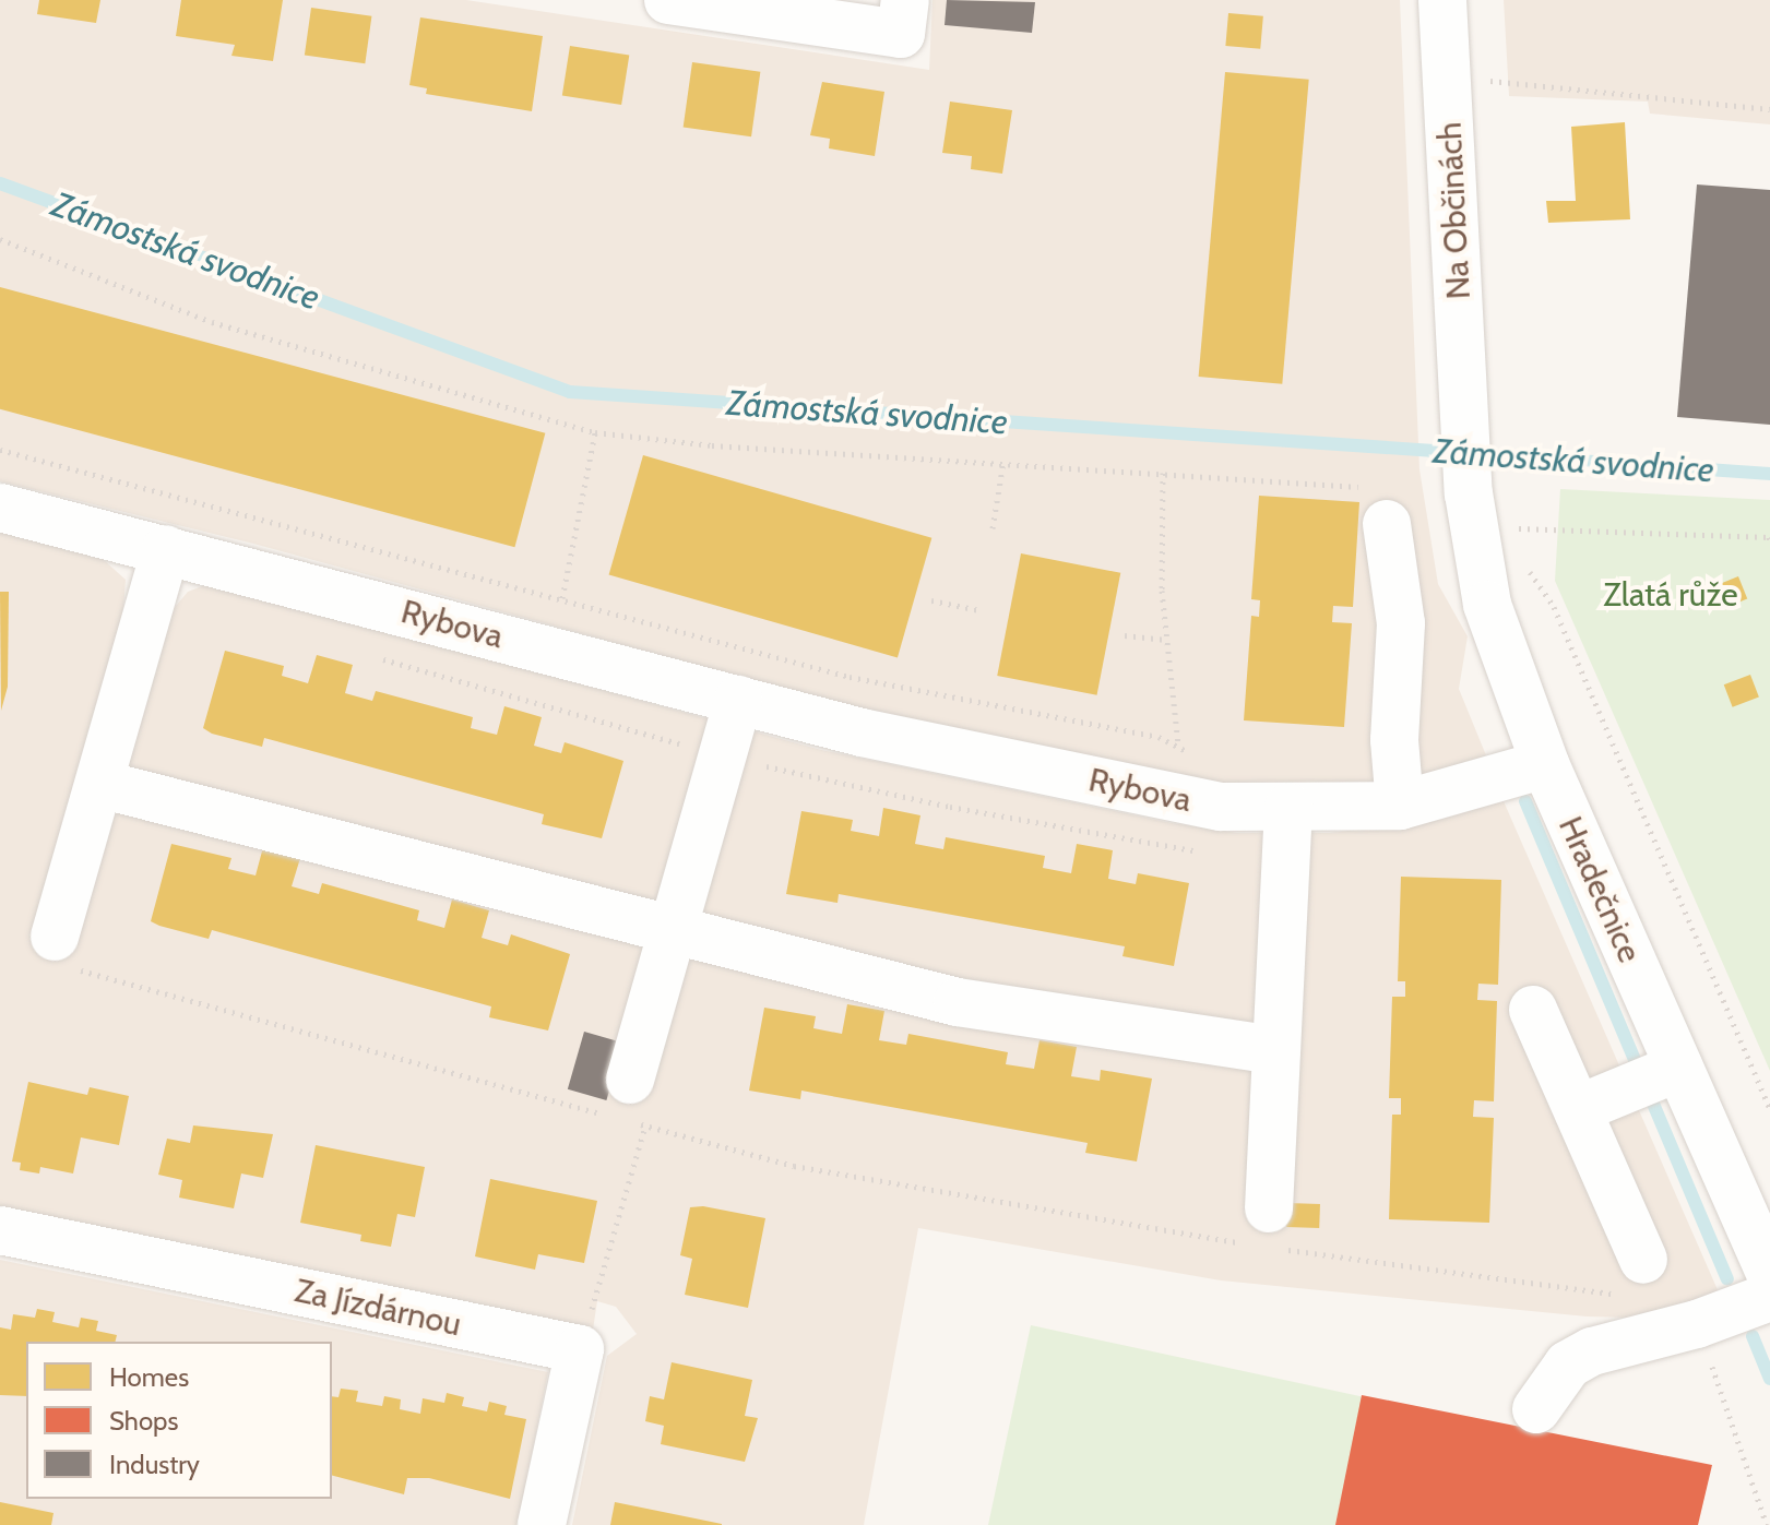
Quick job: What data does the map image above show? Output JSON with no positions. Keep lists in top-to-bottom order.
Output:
{
  "streets": {
    "street": [
      "Na Občinách",
      "Rybova",
      "Hradečnice",
      "Za Jízdárnou"
    ]
  },
  "crossings": [
    ["Na Občinách", "Hradečnice"],
    ["Rybova", "Hradečnice"]
  ],
  "water": ["Zámostská svodnice"],
  "parks": ["Zlatá růže"],
  "legend": ["Homes", "Shops", "Industry"]
}
